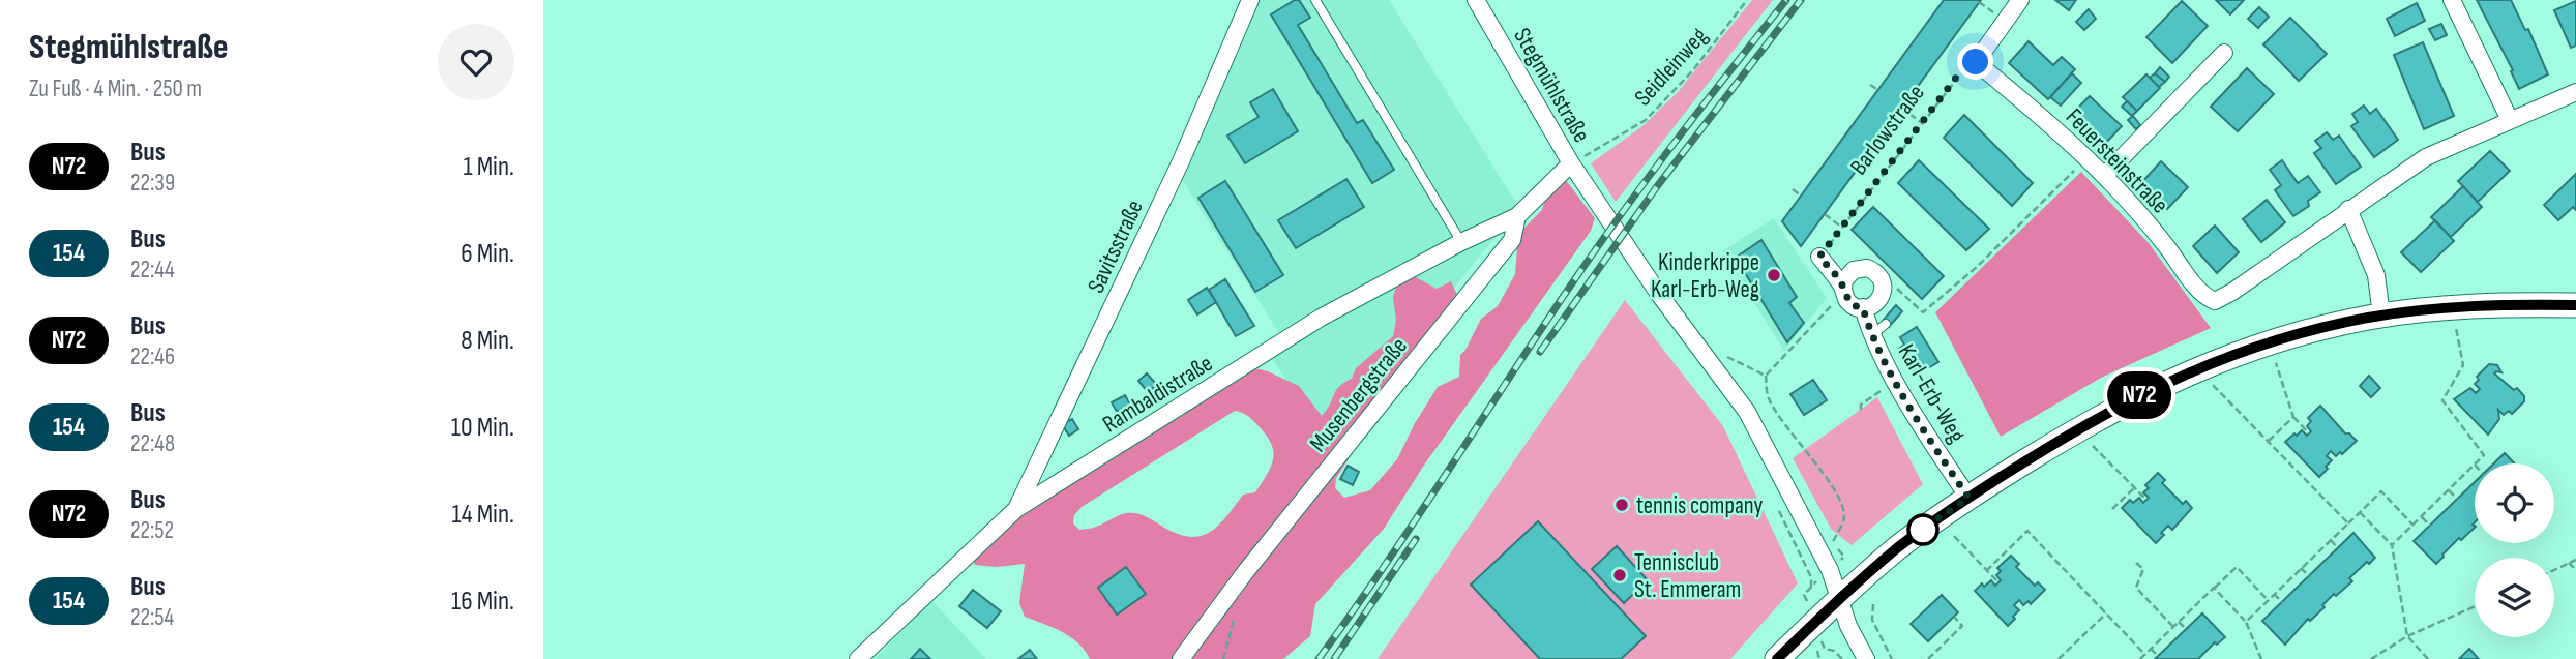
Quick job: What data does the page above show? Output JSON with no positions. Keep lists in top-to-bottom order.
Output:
{
  "streets": {
    "street": [
      "Stegmühlstraße",
      "Feuersteinstraße",
      "Savitsstraße",
      "Rambaldistraße",
      "Karl-Erb-Weg",
      "Musenbergstraße"
    ],
    "path": ["Seidleinweg", "Barlowstraße"]
  },
  "crossings": [
    ["Seidleinweg", "Stegmühlstraße"],
    ["Seidleinweg", "Musenbergstraße"],
    ["Stegmühlstraße", "Musenbergstraße"],
    ["Barlowstraße", "Feuersteinstraße"],
    ["Savitsstraße", "Rambaldistraße"],
    ["Rambaldistraße", "Musenbergstraße"]
  ],
  "places": ["Kinderkrippe Karl-Erb-Weg", "tennis company", "Tennisclub St. Emmeram"],
  "lines": ["bus line N72"],
  "page": {
    "heading": ["Stegmühlstraße", "Zu Fuß · 4 Min. · 250 m"],
    "on_map": "N72",
    "list": [
      {
        "mark": "N72",
        "name": "Bus",
        "note": "22:39",
        "value": "1 Min."
      },
      {
        "mark": "154",
        "name": "Bus",
        "note": "22:44",
        "value": "6 Min."
      },
      {
        "mark": "N72",
        "name": "Bus",
        "note": "22:46",
        "value": "8 Min."
      },
      {
        "mark": "154",
        "name": "Bus",
        "note": "22:48",
        "value": "10 Min."
      },
      {
        "mark": "N72",
        "name": "Bus",
        "note": "22:52",
        "value": "14 Min."
      },
      {
        "mark": "154",
        "name": "Bus",
        "note": "22:54",
        "value": "16 Min."
      }
    ]
  }
}
